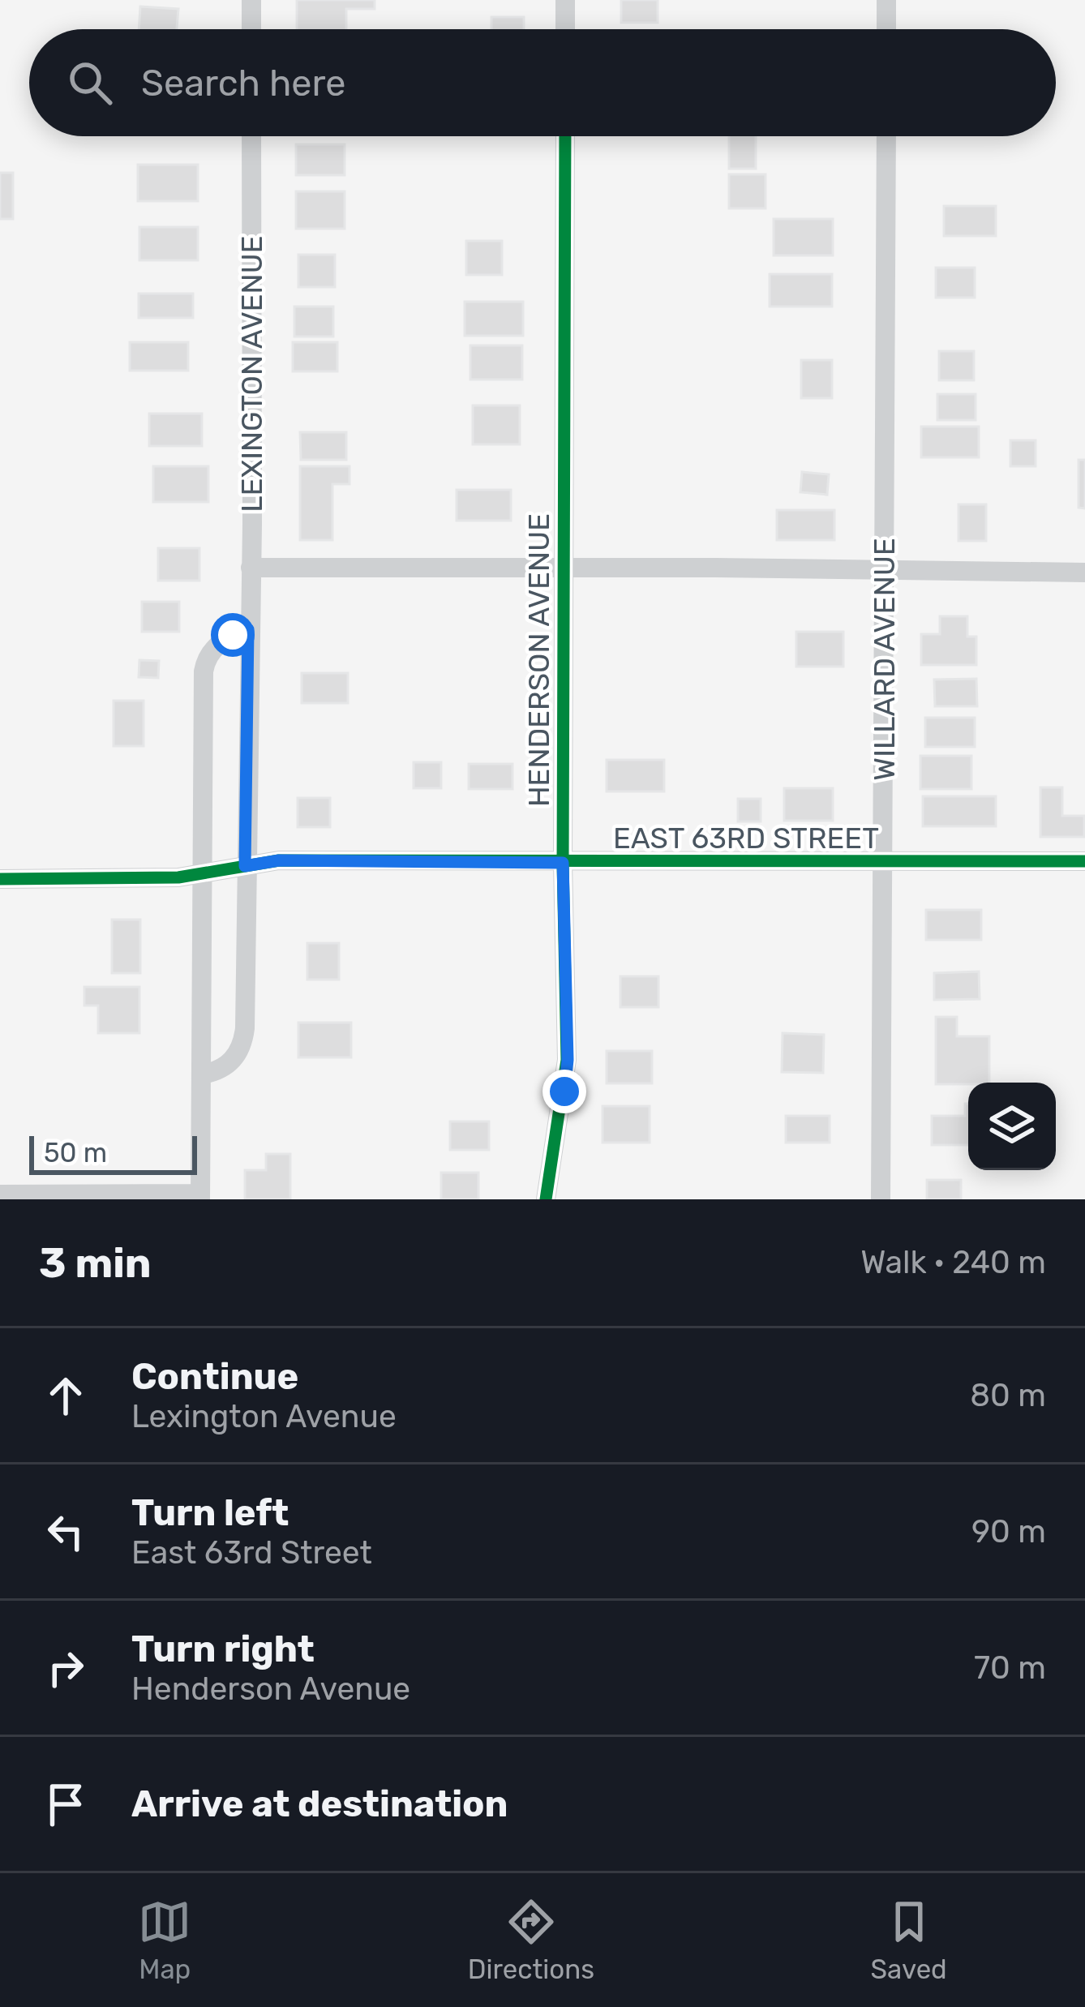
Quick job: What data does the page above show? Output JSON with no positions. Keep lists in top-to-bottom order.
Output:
{
  "streets": {
    "street": [
      "LEXINGTON AVENUE",
      "WILLARD AVENUE",
      "HENDERSON AVENUE",
      "EAST 63RD STREET"
    ]
  },
  "crossings": [
    ["LEXINGTON AVENUE", "EAST 63RD STREET"],
    ["WILLARD AVENUE", "EAST 63RD STREET"],
    ["HENDERSON AVENUE", "EAST 63RD STREET"]
  ],
  "scale_bar": "50 m",
  "page": {
    "search": "Search here",
    "scale": "50 m",
    "heading": ["3 min", "Walk · 240 m"],
    "list": [
      ["Continue", "Lexington Avenue", "80 m"],
      ["Turn left", "East 63rd Street", "90 m"],
      ["Turn right", "Henderson Avenue", "70 m"],
      "Arrive at destination"
    ],
    "nav": ["Map", "Directions", "Saved"]
  }
}
